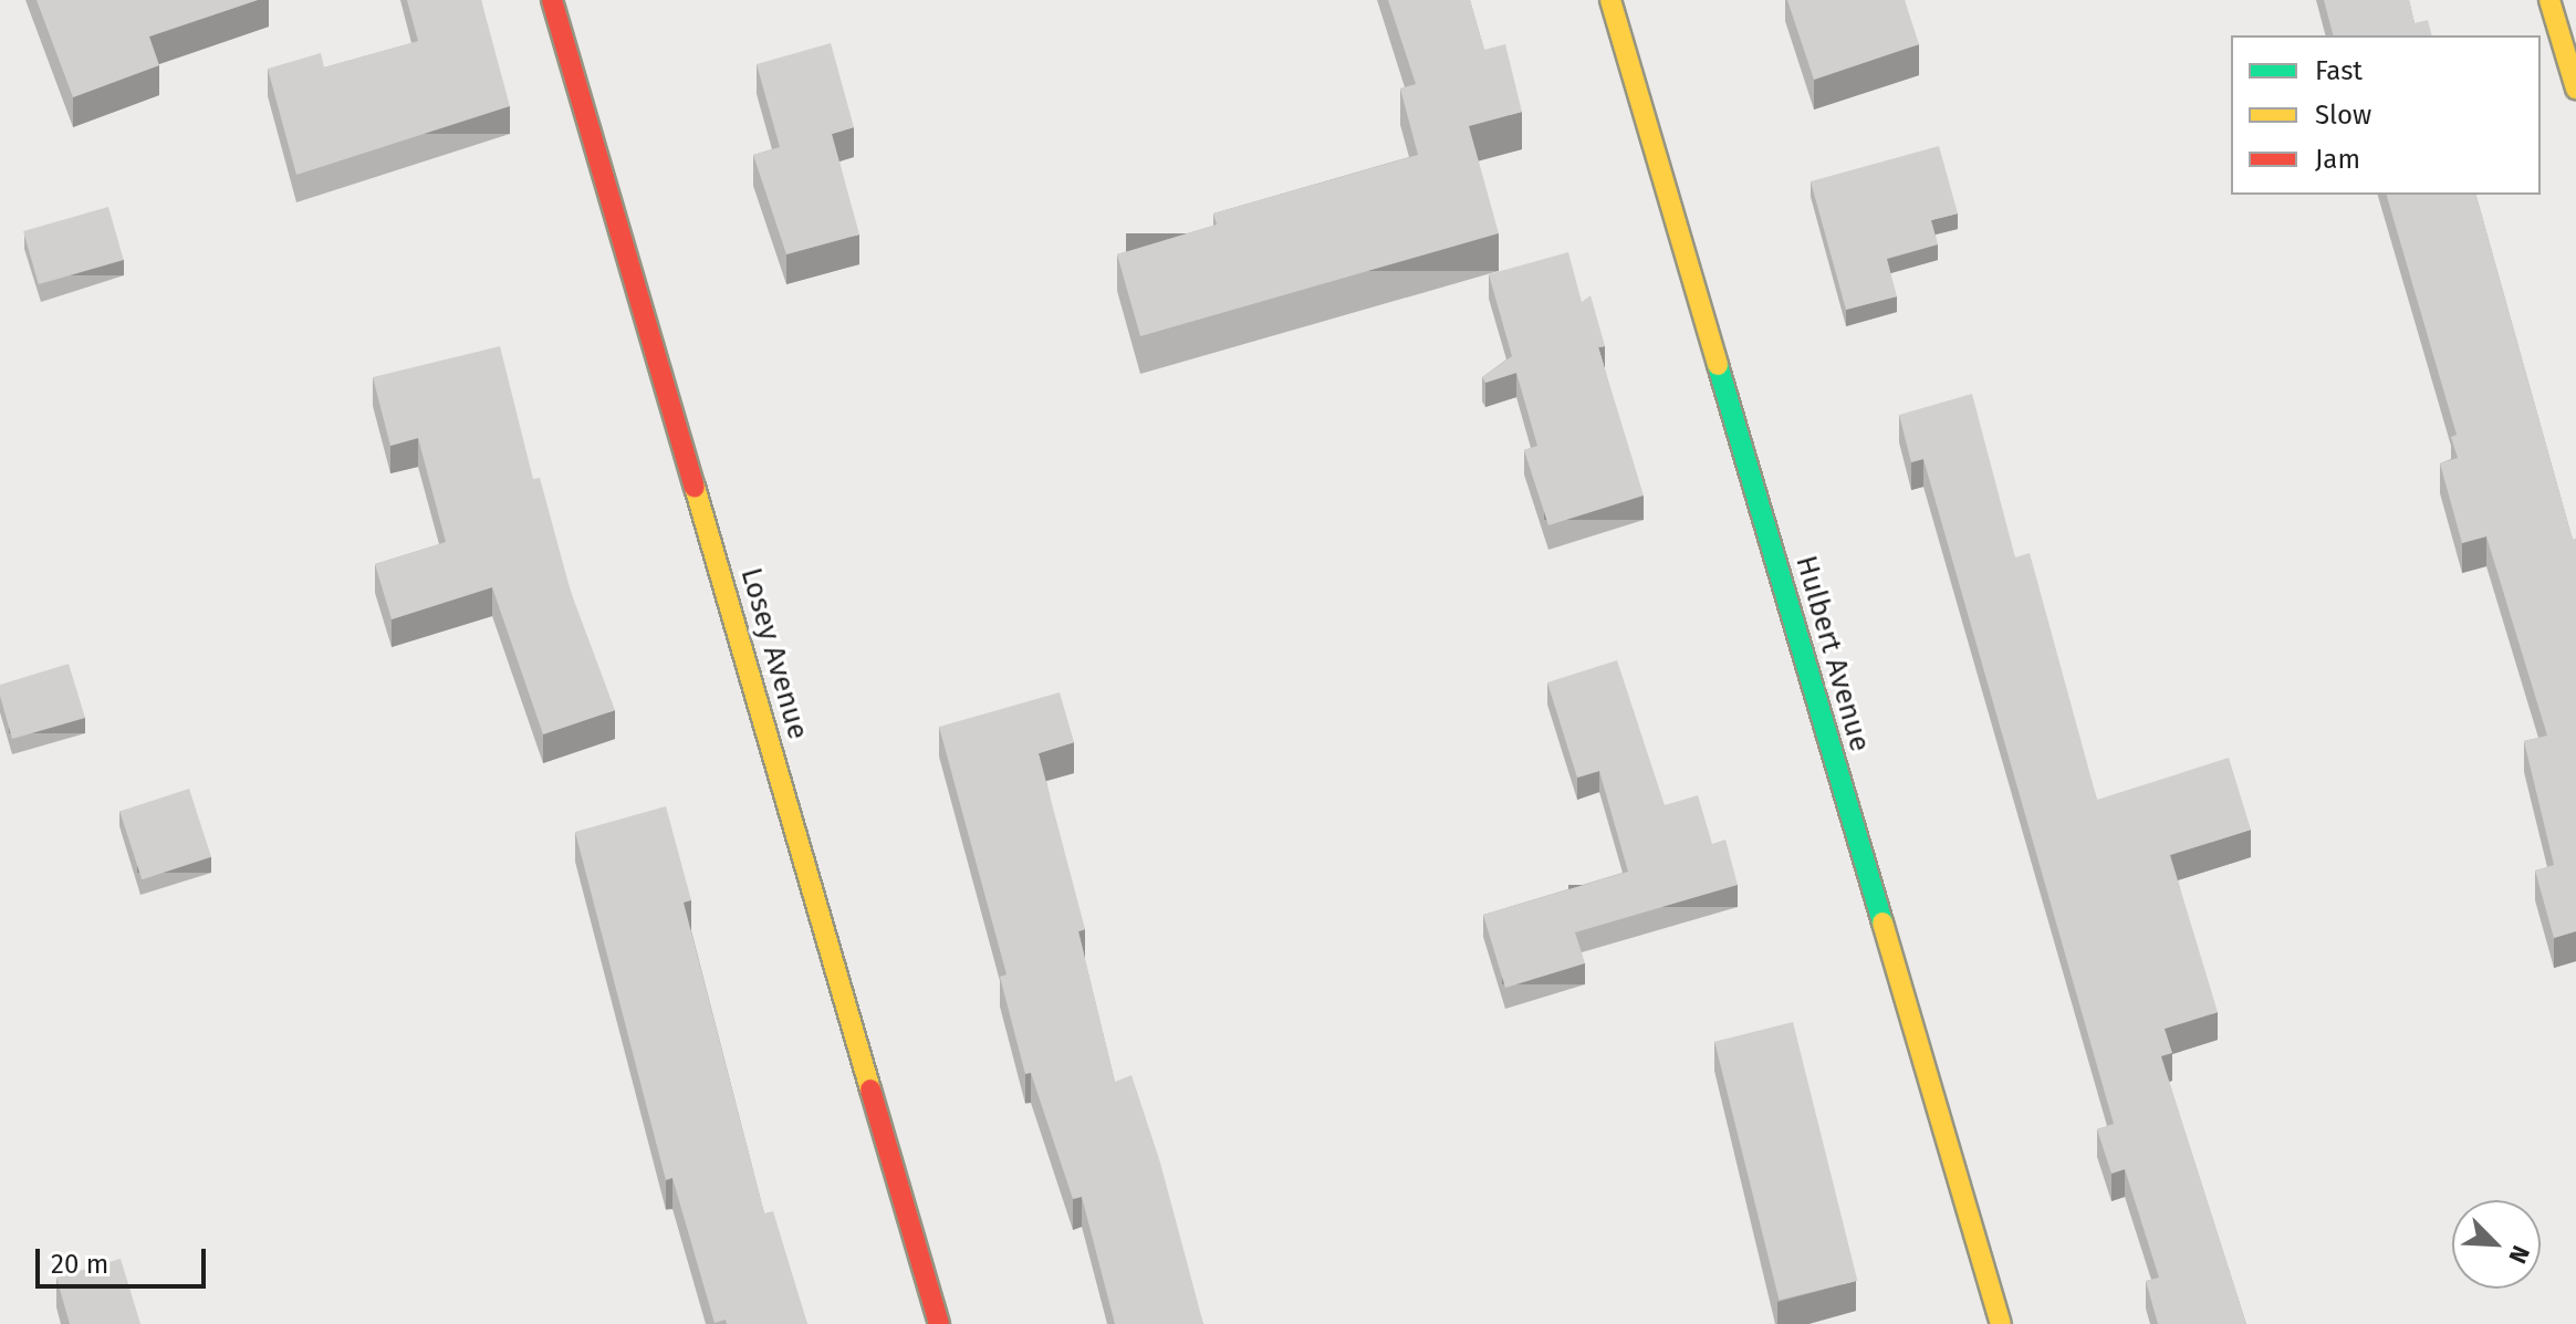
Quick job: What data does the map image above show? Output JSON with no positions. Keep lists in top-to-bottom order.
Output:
{
  "streets": {
    "street": ["Losey Avenue", "Hulbert Avenue"]
  },
  "legend": ["Fast", "Slow", "Jam"],
  "scale_bar": "20 m",
  "north": "bottom right"
}
